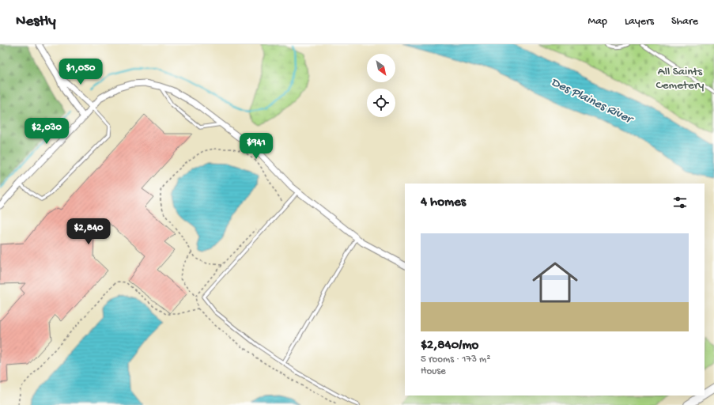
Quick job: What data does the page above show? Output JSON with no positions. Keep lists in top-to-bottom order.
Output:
{
  "water": ["Des Plaines River"],
  "parks": ["All Saints Cemetery"],
  "north": "bottom right",
  "page": {
    "header": "Nestly",
    "nav": ["Map", "Layers", "Share"],
    "price": [
      "$1,050",
      "$2,030",
      "$941",
      "$2,840"
    ],
    "heading": "4 homes",
    "list": [
      {
        "name": "$2,840/mo",
        "note": "5 rooms · 173 m² · House"
      }
    ]
  }
}
